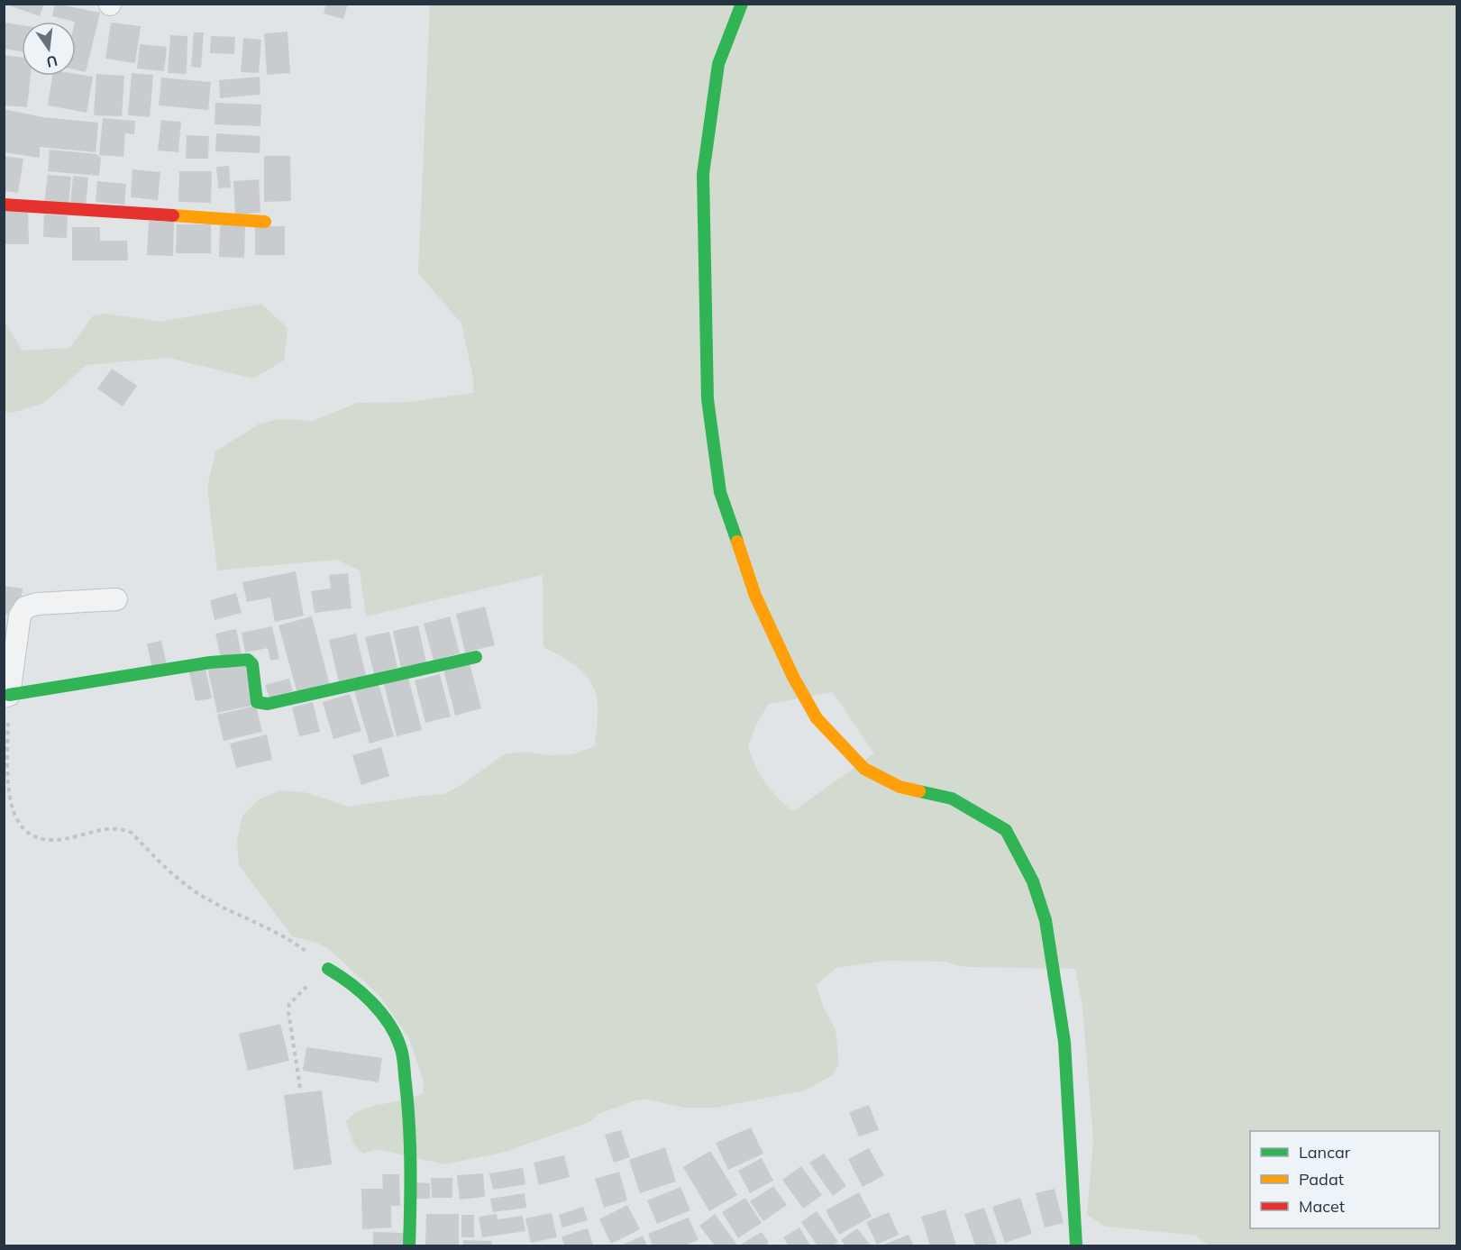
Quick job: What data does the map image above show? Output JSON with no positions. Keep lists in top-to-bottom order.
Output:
{
  "legend": ["Lancar", "Padat", "Macet"],
  "north": "bottom"
}
